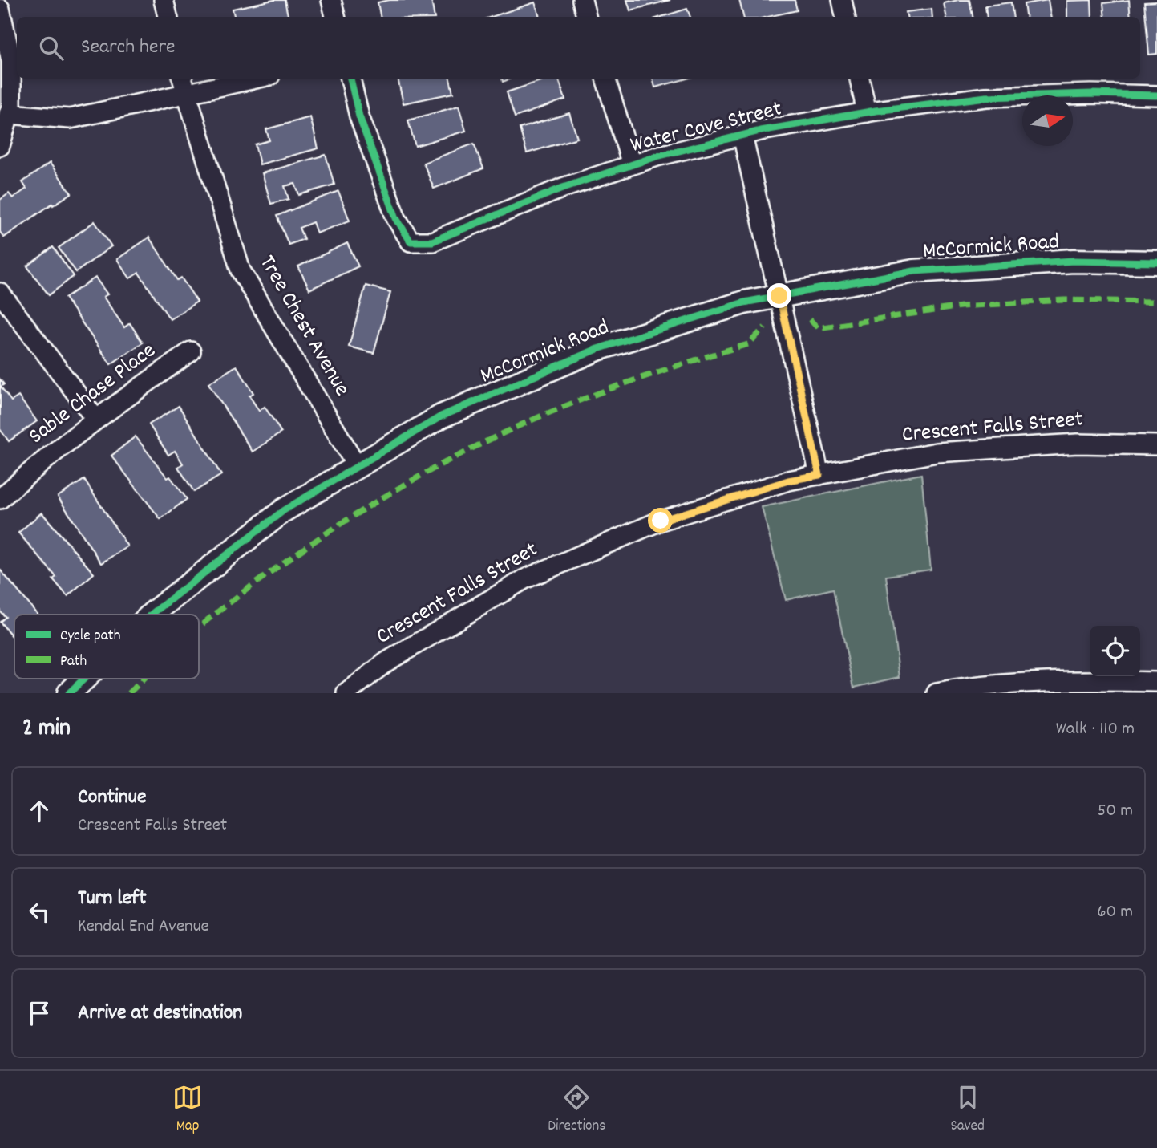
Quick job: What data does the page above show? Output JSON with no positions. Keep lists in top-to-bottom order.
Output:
{
  "streets": {
    "street": [
      "Water Cove Street",
      "McCormick Road",
      "Tree Chest Avenue",
      "Sable Chase Place",
      "Crescent Falls Street"
    ]
  },
  "crossings": [
    ["McCormick Road", "Tree Chest Avenue"]
  ],
  "legend": ["Cycle path", "Path"],
  "north": "right",
  "page": {
    "search": "Search here",
    "heading": ["2 min", "Walk · 110 m"],
    "list": [
      ["Continue", "Crescent Falls Street", "50 m"],
      ["Turn left", "Kendal End Avenue", "60 m"],
      "Arrive at destination"
    ],
    "nav": ["Map", "Directions", "Saved"]
  }
}
